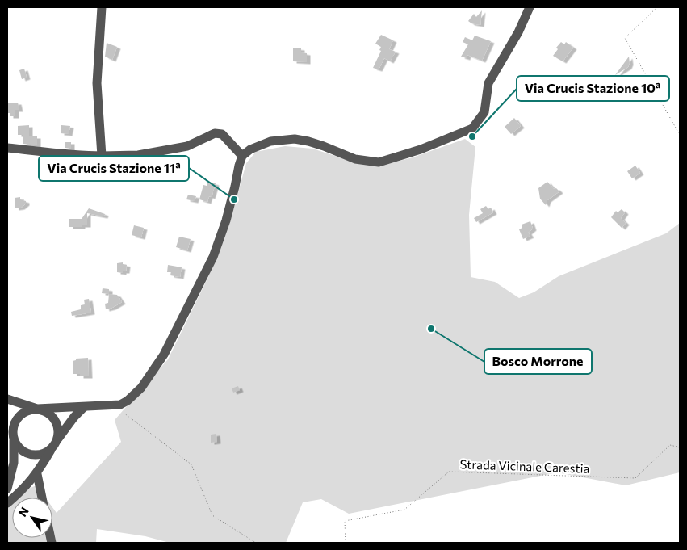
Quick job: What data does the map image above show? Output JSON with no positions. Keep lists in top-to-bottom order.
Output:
{
  "streets": {
    "path": ["Strada Vicinale Carestia"]
  },
  "places": ["Via Crucis Stazione 10ª", "Via Crucis Stazione 11ª", "Bosco Morrone"],
  "north": "top left"
}
